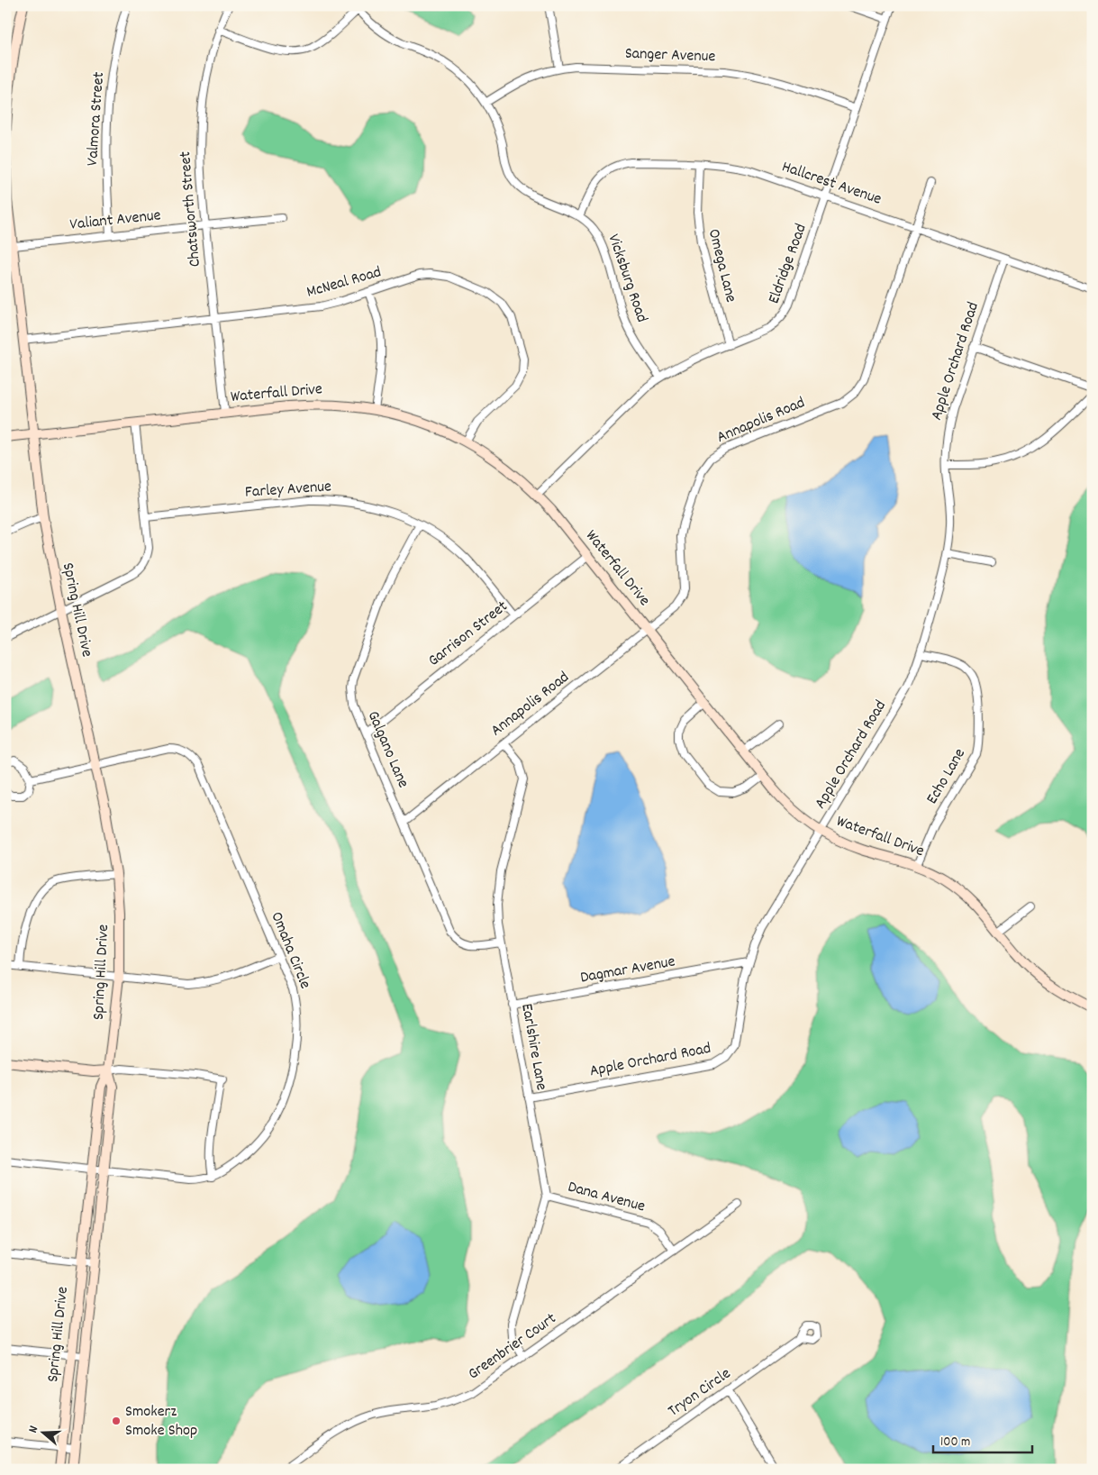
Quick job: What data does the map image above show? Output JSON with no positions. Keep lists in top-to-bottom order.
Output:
{
  "streets": {
    "main road": ["Waterfall Drive", "Spring Hill Drive"],
    "street": [
      "Sanger Avenue",
      "Valmora Street",
      "Hallcrest Avenue",
      "Chatsworth Street",
      "Valiant Avenue",
      "Eldridge Road",
      "Omega Lane",
      "Vicksburg Road",
      "McNeal Road",
      "Apple Orchard Road",
      "Annapolis Road",
      "Farley Avenue",
      "Garrison Street",
      "Galgano Lane",
      "Echo Lane",
      "Omaha Circle",
      "Dagmar Avenue",
      "Earlshire Lane",
      "Dana Avenue",
      "Greenbrier Court",
      "Tryon Circle"
    ]
  },
  "crossings": [
    ["Sanger Avenue", "Eldridge Road"],
    ["Sanger Avenue", "Vicksburg Road"],
    ["Valmora Street", "Valiant Avenue"],
    ["Hallcrest Avenue", "Eldridge Road"],
    ["Hallcrest Avenue", "Omega Lane"],
    ["Hallcrest Avenue", "Vicksburg Road"],
    ["Hallcrest Avenue", "Apple Orchard Road"],
    ["Hallcrest Avenue", "Annapolis Road"],
    ["Chatsworth Street", "Valiant Avenue"],
    ["Chatsworth Street", "McNeal Road"],
    ["Chatsworth Street", "Waterfall Drive"],
    ["Valiant Avenue", "Spring Hill Drive"],
    ["Eldridge Road", "Omega Lane"],
    ["Eldridge Road", "Vicksburg Road"],
    ["Eldridge Road", "Waterfall Drive"],
    ["McNeal Road", "Waterfall Drive"],
    ["McNeal Road", "Spring Hill Drive"],
    ["Apple Orchard Road", "Waterfall Drive"],
    ["Apple Orchard Road", "Echo Lane"],
    ["Apple Orchard Road", "Dagmar Avenue"],
    ["Apple Orchard Road", "Earlshire Lane"],
    ["Waterfall Drive", "Annapolis Road"],
    ["Waterfall Drive", "Spring Hill Drive"],
    ["Waterfall Drive", "Garrison Street"],
    ["Waterfall Drive", "Echo Lane"],
    ["Annapolis Road", "Galgano Lane"],
    ["Annapolis Road", "Earlshire Lane"],
    ["Farley Avenue", "Garrison Street"],
    ["Farley Avenue", "Galgano Lane"],
    ["Spring Hill Drive", "Omaha Circle"],
    ["Garrison Street", "Galgano Lane"],
    ["Galgano Lane", "Earlshire Lane"],
    ["Dagmar Avenue", "Earlshire Lane"],
    ["Earlshire Lane", "Dana Avenue"],
    ["Earlshire Lane", "Greenbrier Court"],
    ["Dana Avenue", "Greenbrier Court"]
  ],
  "places": ["Smokerz Smoke Shop"],
  "scale_bar": "100 m",
  "north": "left"
}
